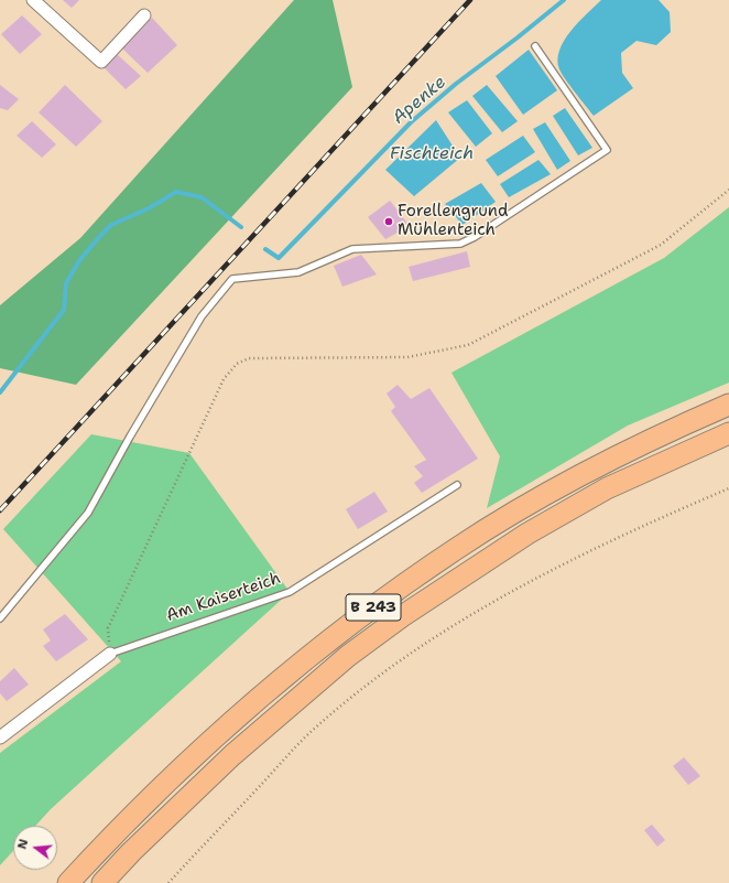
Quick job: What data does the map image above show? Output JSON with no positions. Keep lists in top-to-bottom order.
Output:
{
  "streets": {
    "highway": ["B 243"],
    "street": ["Am Kaiserteich"]
  },
  "water": ["Apenke", "Fischteich"],
  "places": ["Forellengrund Mühlenteich"],
  "north": "left"
}
